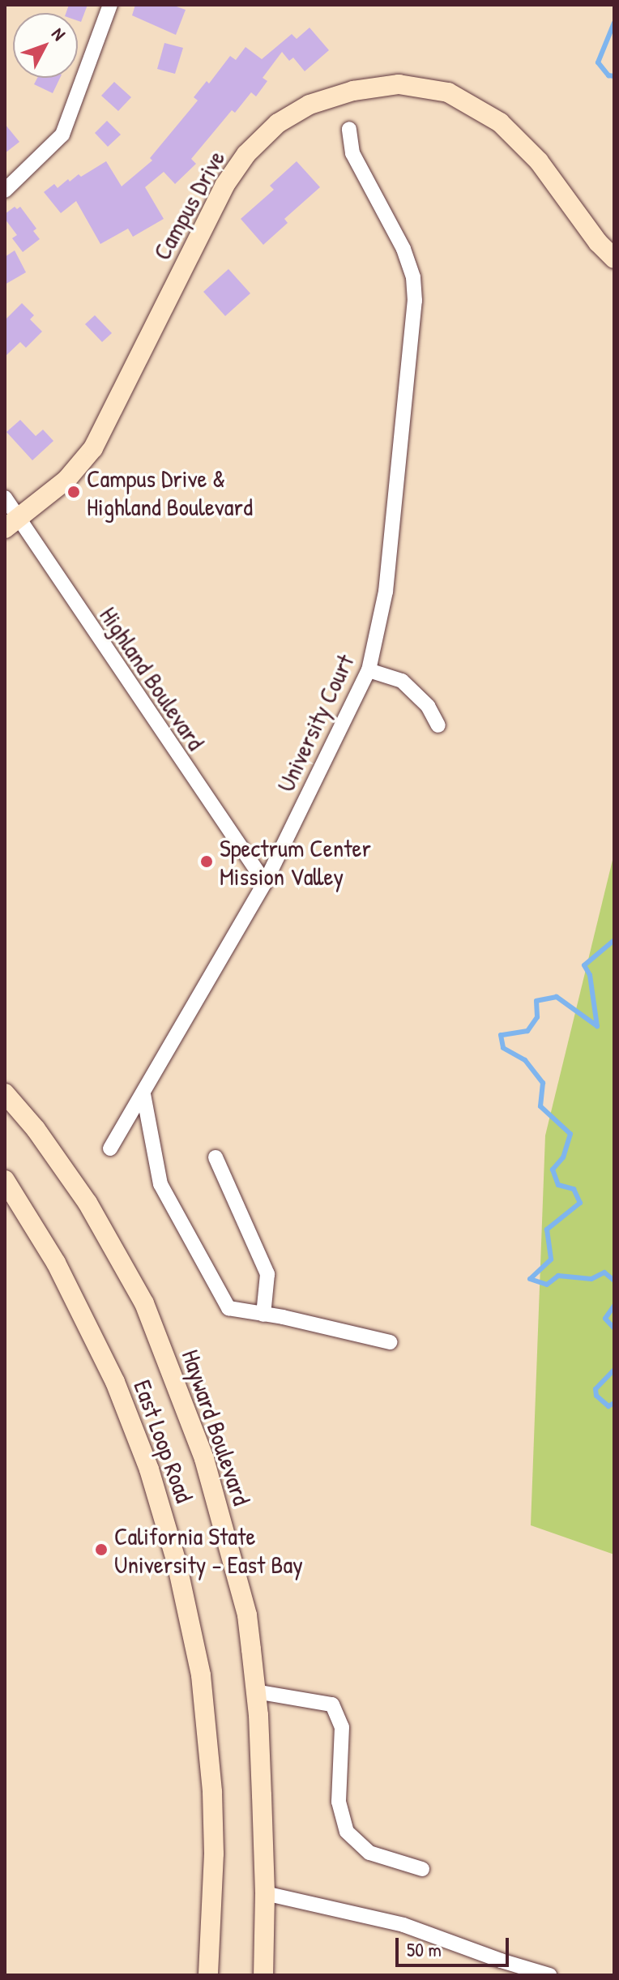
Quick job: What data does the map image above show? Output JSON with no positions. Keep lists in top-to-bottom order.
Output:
{
  "streets": {
    "street": [
      "Campus Drive",
      "Highland Boulevard",
      "University Court",
      "Hayward Boulevard",
      "East Loop Road"
    ]
  },
  "crossings": [
    ["Campus Drive", "Highland Boulevard"],
    ["Highland Boulevard", "University Court"]
  ],
  "places": ["Campus Drive & Highland Boulevard", "Spectrum Center Mission Valley", "California State University - East Bay"],
  "scale_bar": "50 m",
  "north": "top right"
}
